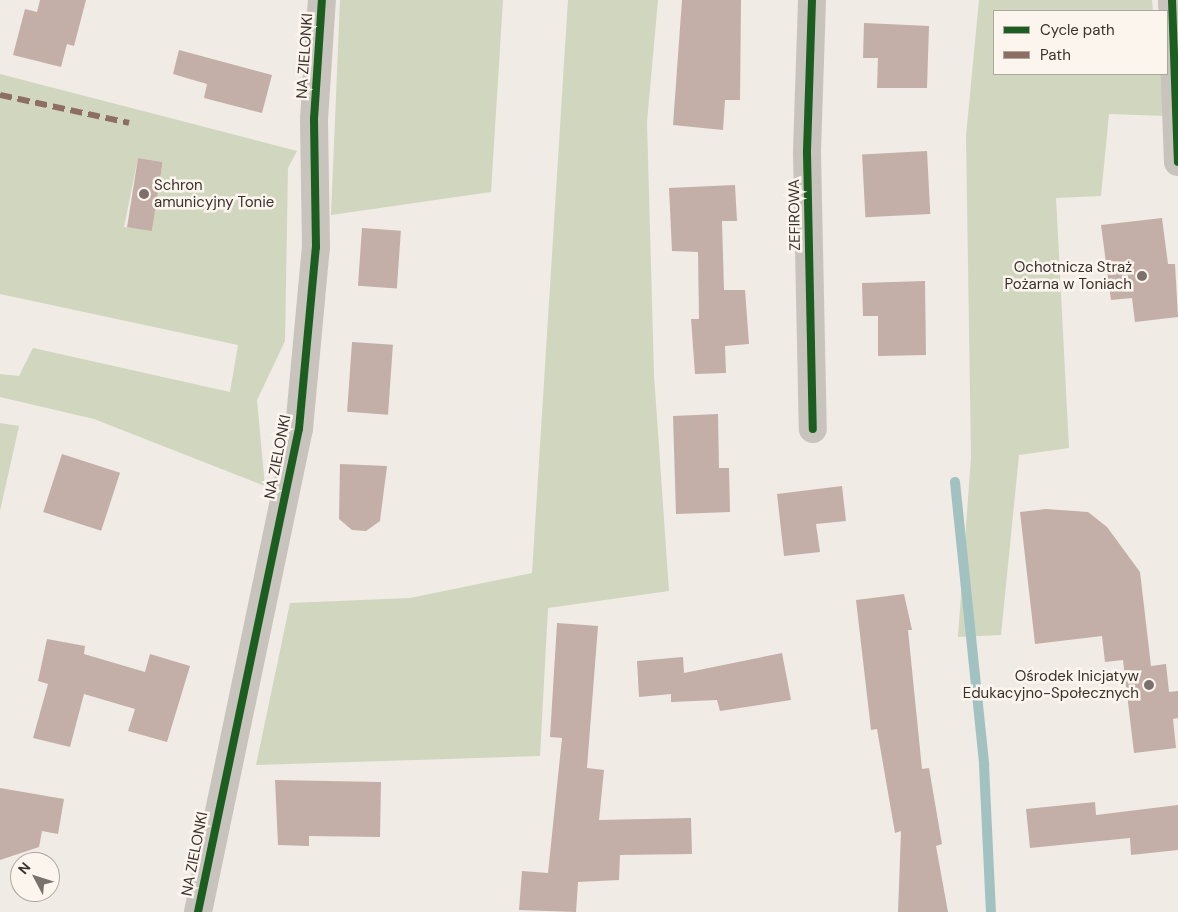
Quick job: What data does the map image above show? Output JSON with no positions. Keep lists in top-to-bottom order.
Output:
{
  "streets": {
    "street": ["NA ZIELONKI", "ZEFIROWA"]
  },
  "places": ["Schron amunicyjny Tonie", "Ochotnicza Straż Pożarna w Toniach", "Ośrodek Inicjatyw Edukacyjno-Społecznych"],
  "legend": ["Cycle path", "Path"],
  "north": "top left"
}
